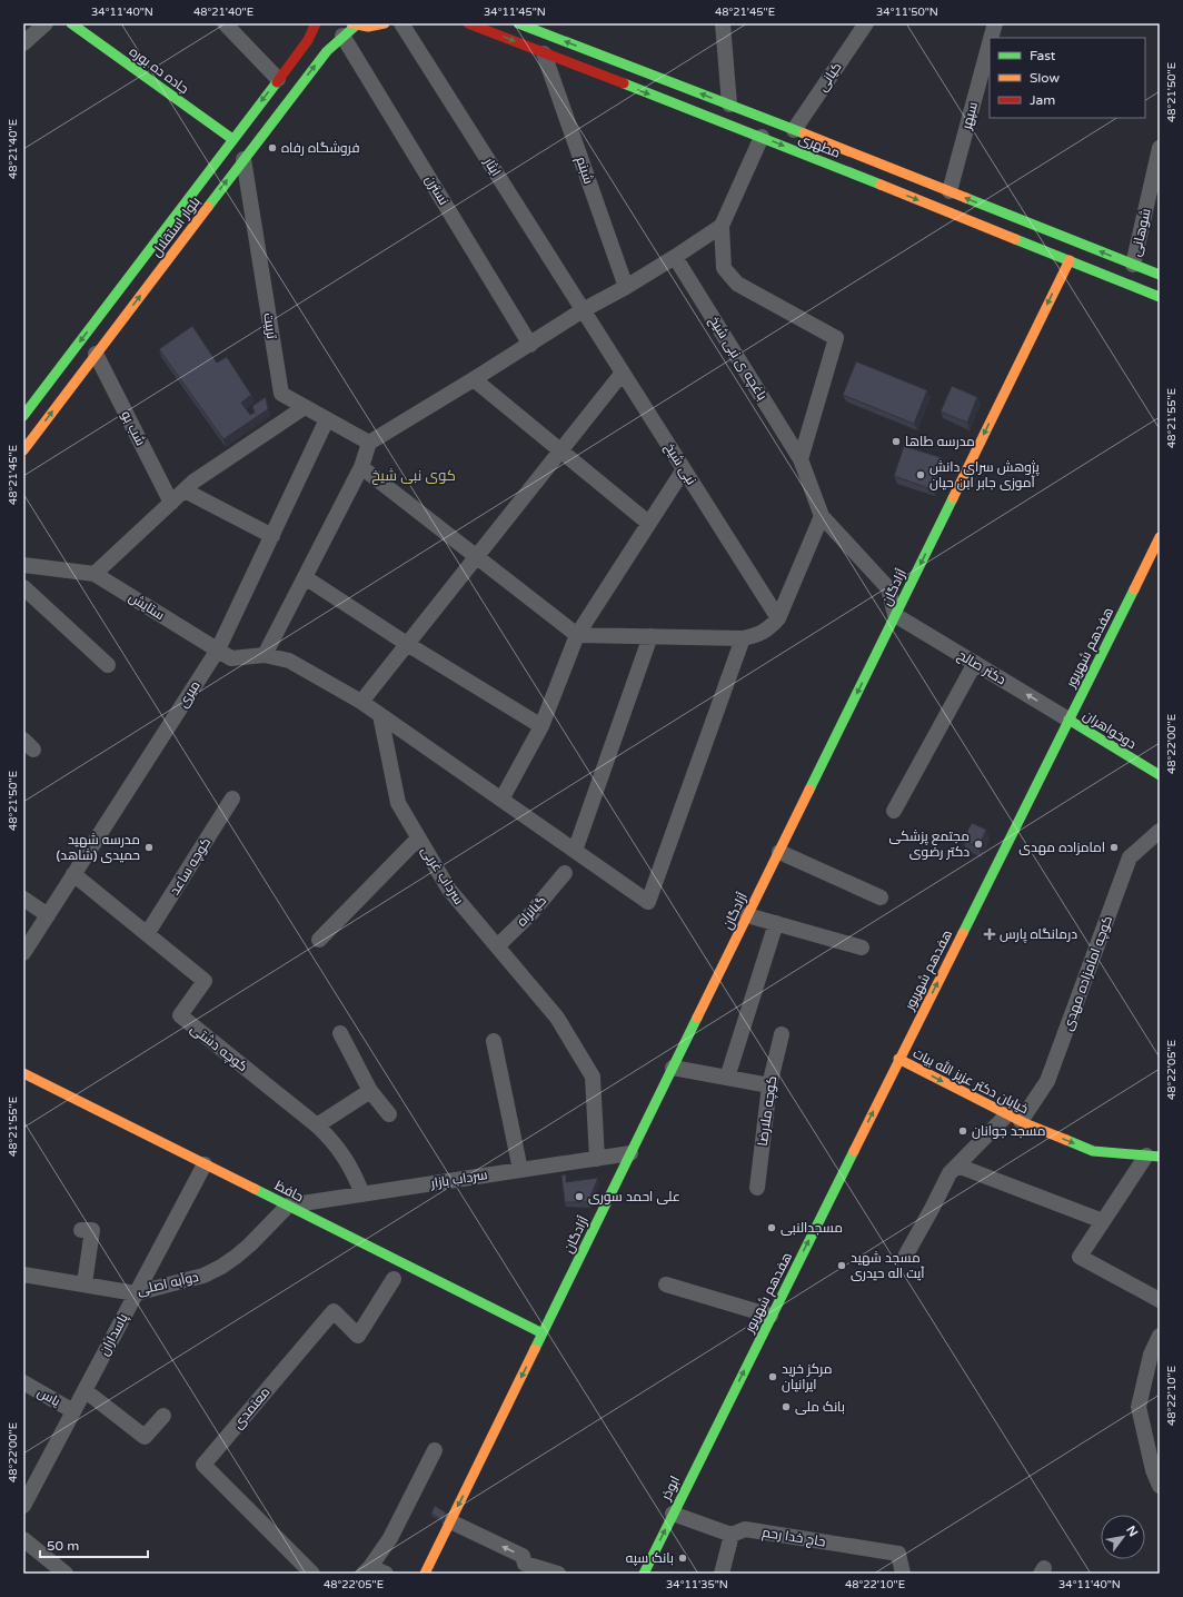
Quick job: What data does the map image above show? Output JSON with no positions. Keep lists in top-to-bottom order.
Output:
{
  "streets": {
    "main road": [
      "جاده ده بوره",
      "مطهری",
      "بلوار استقلال",
      "آزادگان",
      "هفدهم شهریور",
      "دوخواهران",
      "خیابان دکتر عزیز الله بیات",
      "حافظ",
      "ابوذر"
    ],
    "street": [
      "کیانی",
      "سپهر",
      "ایثار",
      "شبنم",
      "نسترن",
      "شوهانی",
      "تربیت",
      "باغچه ی نبی شیخ",
      "شب بو",
      "نبی شیخ",
      "ستایش",
      "دکتر صالح",
      "میری",
      "کوچه ساعد",
      "سرداب غربی",
      "گیانراه",
      "کوچه امامزاده مهدی",
      "کوچه دشتی",
      "کوچه ملارضا",
      "سرداب بازار",
      "دوآبه اصلی",
      "پاسداران",
      "یاس",
      "معتمدی",
      "حاج خدا رحم"
    ]
  },
  "crossings": [
    ["جاده ده بوره", "بلوار استقلال"],
    ["کیانی", "مطهری"],
    ["سپهر", "مطهری"],
    ["مطهری", "شبنم"],
    ["مطهری", "شوهانی"],
    ["مطهری", "آزادگان"],
    ["ایثار", "نبی شیخ"],
    ["نسترن", "بلوار استقلال"],
    ["بلوار استقلال", "تربیت"],
    ["بلوار استقلال", "شب بو"],
    ["تربیت", "میری"],
    ["آزادگان", "دکتر صالح"],
    ["آزادگان", "سرداب بازار"],
    ["آزادگان", "حافظ"],
    ["ستایش", "میری"],
    ["هفدهم شهریور", "دکتر صالح"],
    ["هفدهم شهریور", "دوخواهران"],
    ["هفدهم شهریور", "خیابان دکتر عزیز الله بیات"],
    ["هفدهم شهریور", "ابوذر"],
    ["دکتر صالح", "دوخواهران"],
    ["میری", "کوچه دشتی"],
    ["کوچه ساعد", "کوچه دشتی"],
    ["سرداب غربی", "گیانراه"],
    ["سرداب غربی", "سرداب بازار"],
    ["کوچه امامزاده مهدی", "خیابان دکتر عزیز الله بیات"],
    ["کوچه دشتی", "سرداب بازار"],
    ["سرداب بازار", "حافظ"],
    ["سرداب بازار", "دوآبه اصلی"],
    ["حافظ", "دوآبه اصلی"],
    ["حافظ", "پاسداران"],
    ["دوآبه اصلی", "پاسداران"],
    ["پاسداران", "یاس"]
  ],
  "one_way": [
    "آزادگان",
    "هفدهم شهریور",
    "دکتر صالح",
    "خیابان دکتر عزیز الله بیات",
    "ابوذر"
  ],
  "districts": ["کوی نبی شیخ"],
  "places": {
    "other": [
      "فروشگاه رفاه",
      "مدرسه طاها",
      "پژوهش سرای دانش آموزی جابر ابن حیان",
      "مجتمع پزشکی دکتر رضوی",
      "مدرسه شهید حمیدی (شاهد)",
      "امامزاده مهدی",
      "مسجد جوانان",
      "علی احمد سوری",
      "مسجدالنبی",
      "مسجد شهید آیت اله حیدری",
      "مرکز خرید ایرانیان",
      "بانک ملی",
      "بانک سپه"
    ],
    "health": ["درمانگاه پارس"]
  },
  "legend": ["Fast", "Slow", "Jam"],
  "scale_bar": "50 m",
  "north": "top right",
  "coordinates": [
    "34°11'40\"N",
    "48°21'40\"E",
    "34°11'45\"N",
    "48°21'45\"E",
    "34°11'50\"N",
    "48°21'50\"E",
    "48°21'55\"E",
    "48°22'00\"E",
    "48°22'05\"E",
    "48°22'10\"E",
    "34°11'35\"N"
  ]
}
